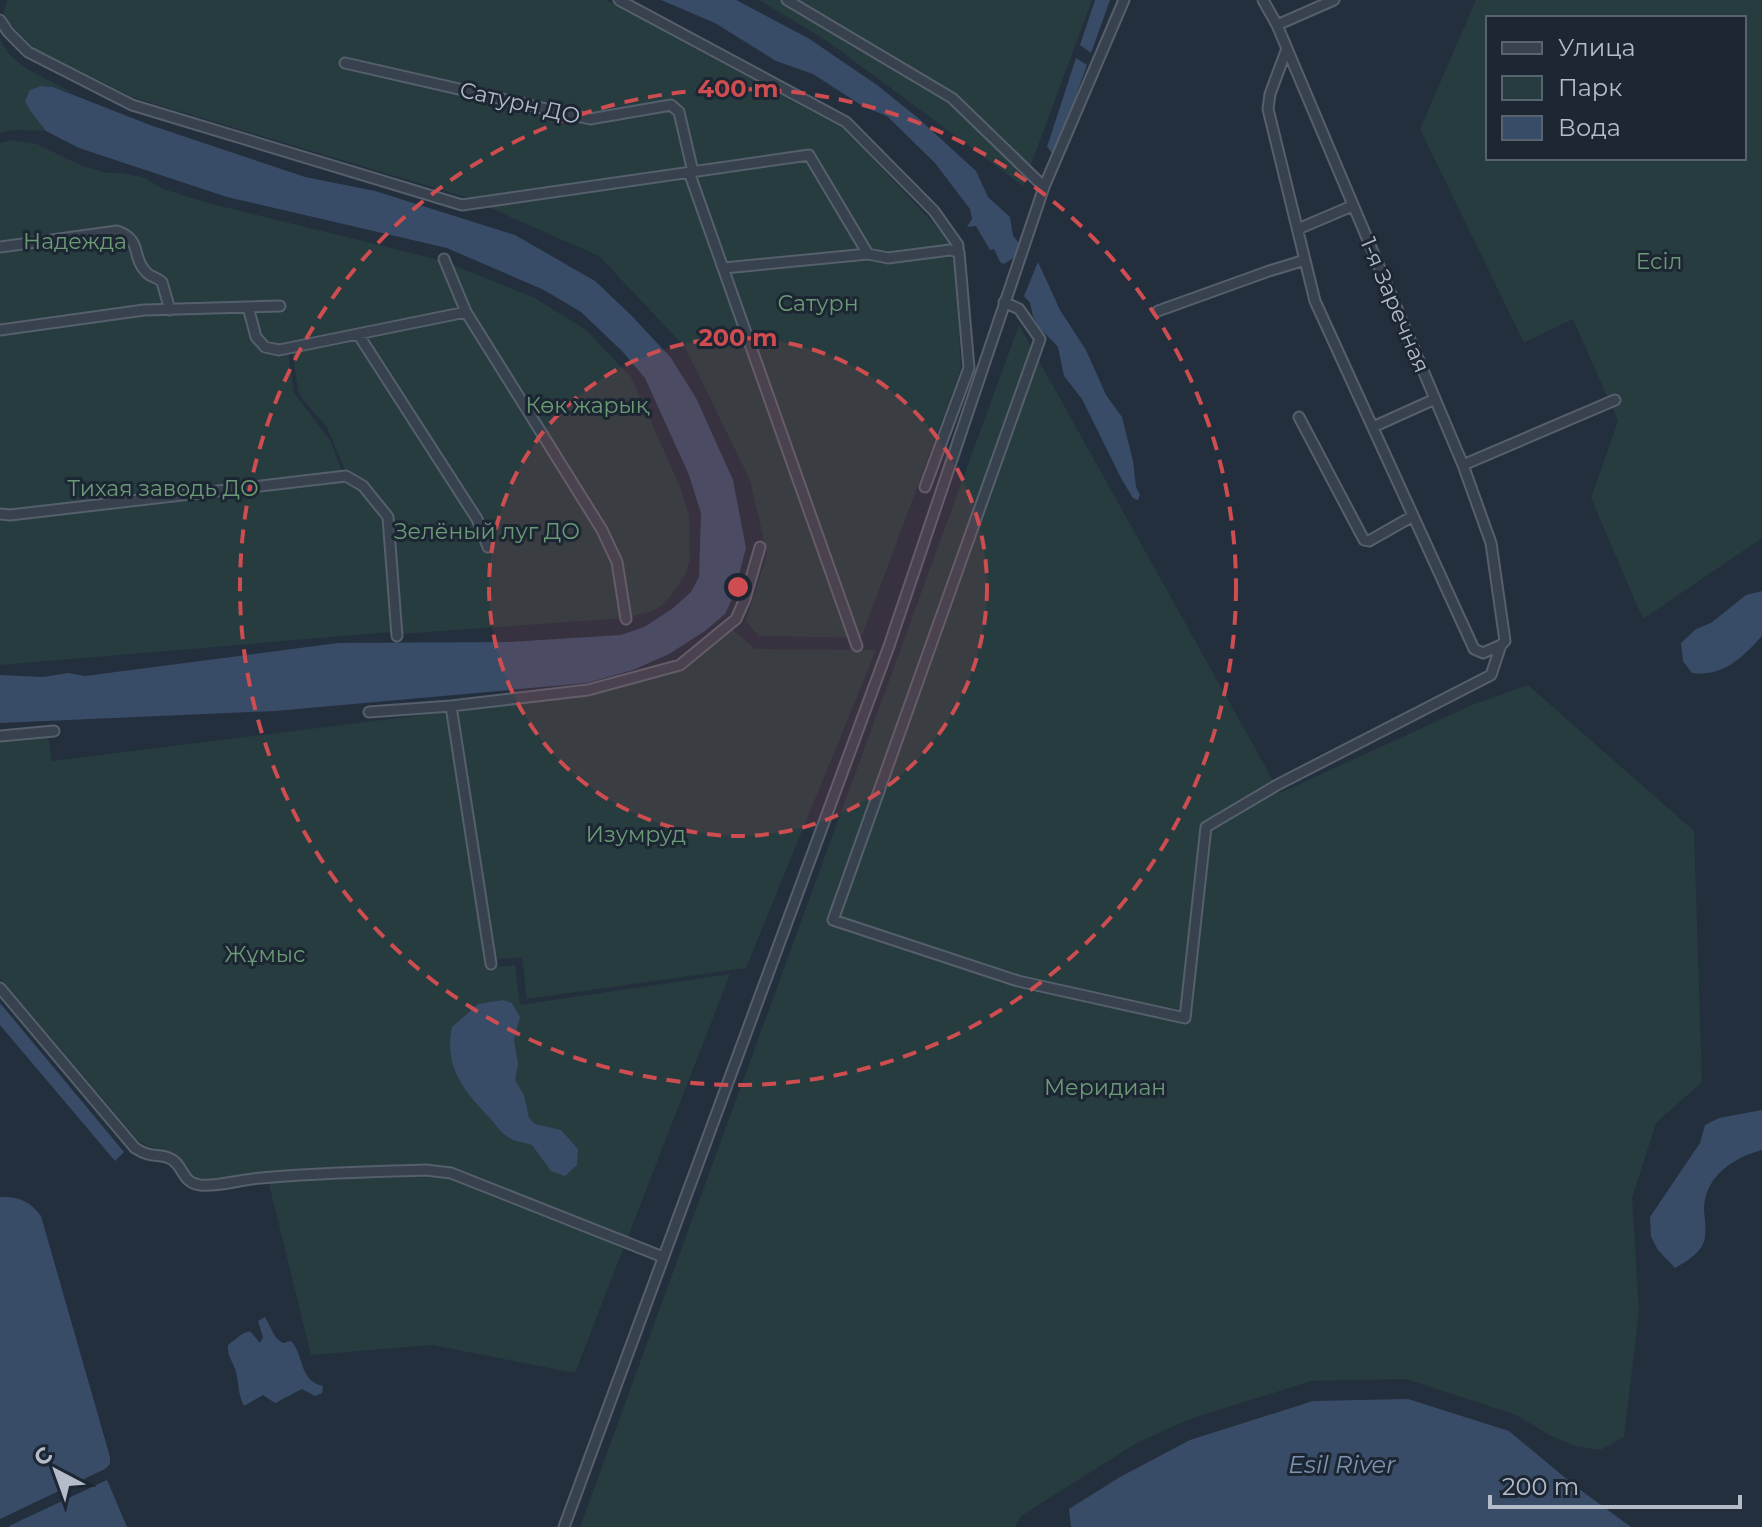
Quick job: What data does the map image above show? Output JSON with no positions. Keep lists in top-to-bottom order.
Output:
{
  "streets": {
    "street": ["Сатурн ДО", "1-я Заречная"]
  },
  "water": ["Esil River"],
  "parks": [
    "Надежда",
    "Есіл",
    "Сатурн",
    "Көк жарық",
    "Тихая заводь ДО",
    "Зелёный луг ДО",
    "Изумруд",
    "Жұмыс",
    "Меридиан"
  ],
  "legend": ["Улица", "Парк", "Вода"],
  "scale_bar": "200 m",
  "north": "top left",
  "rings": ["400 m", "200 m"]
}
